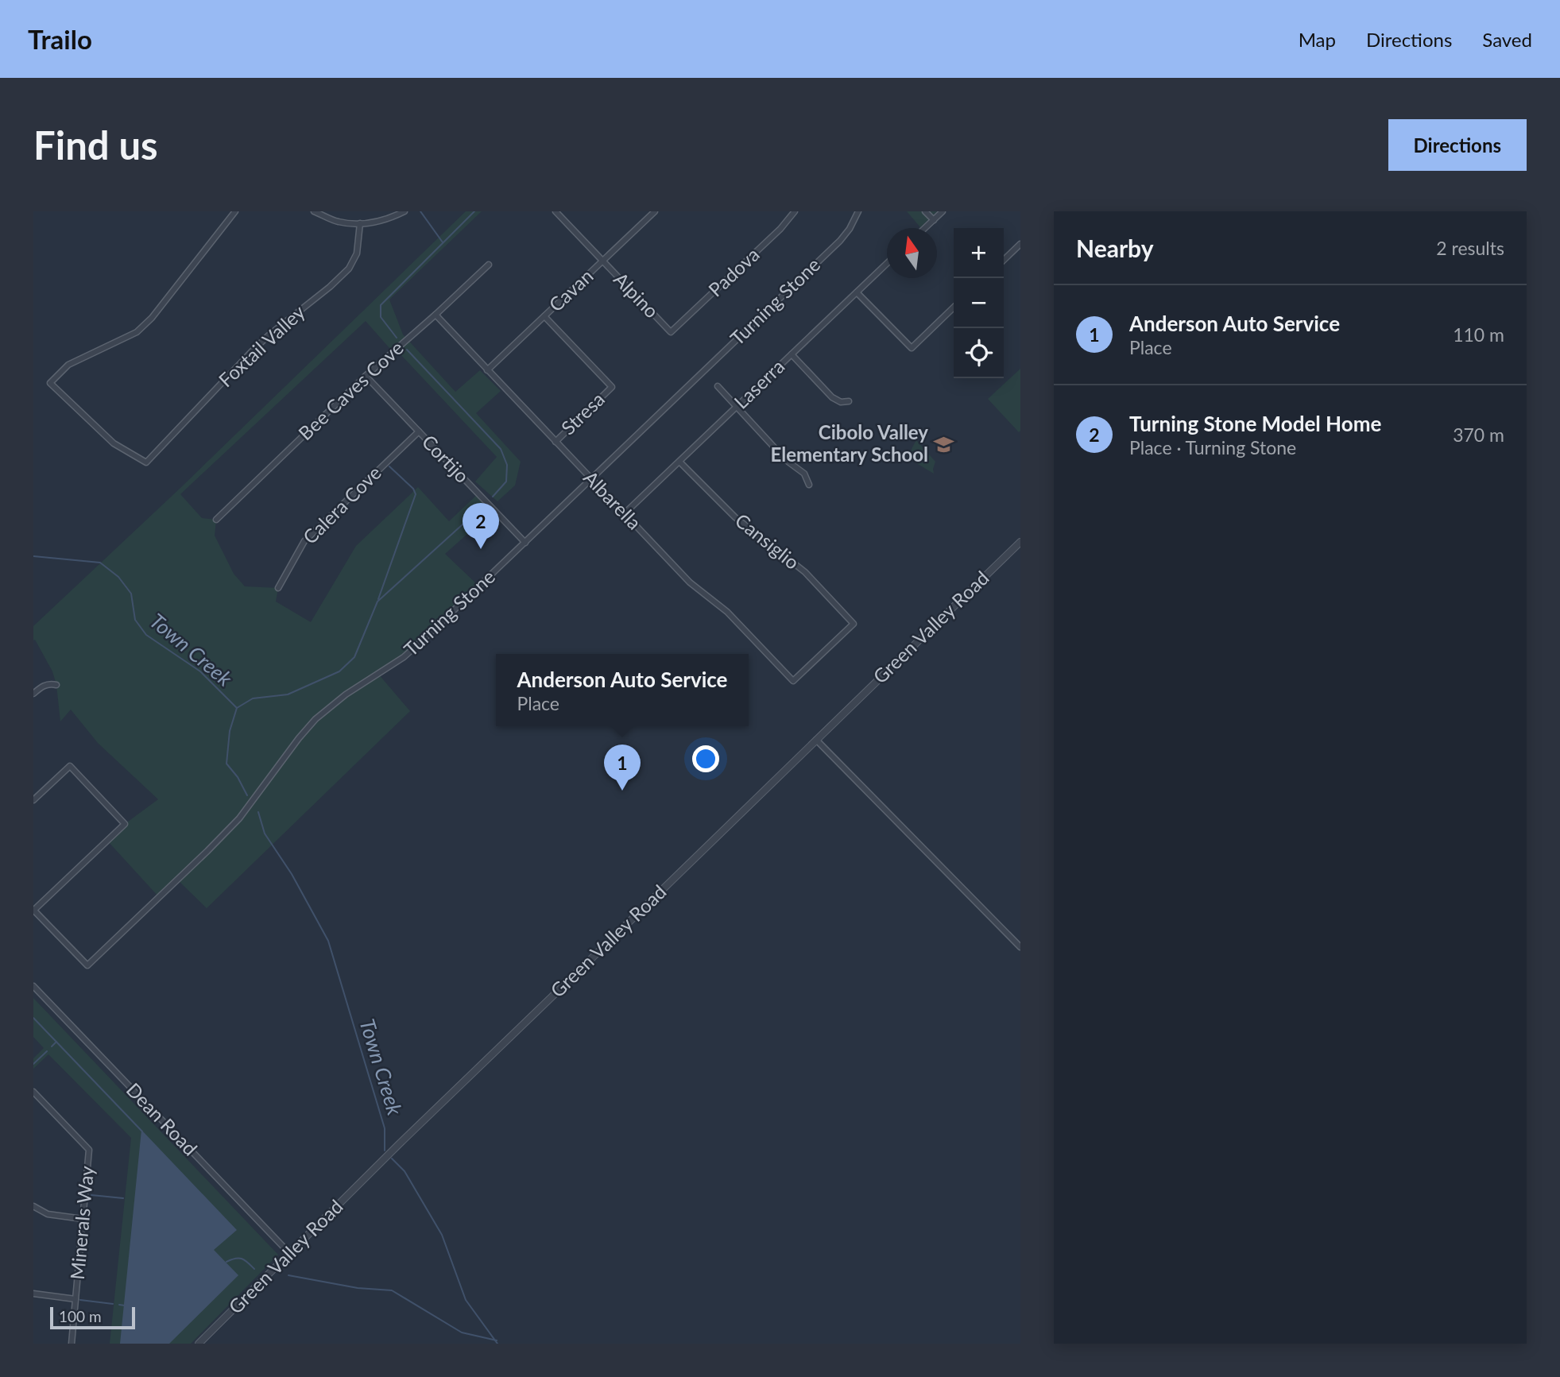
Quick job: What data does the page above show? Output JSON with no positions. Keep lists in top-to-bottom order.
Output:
{
  "streets": {
    "street": [
      "Padova",
      "Cavan",
      "Alpino",
      "Turning Stone",
      "Foxtail Valley",
      "Laserra",
      "Bee Caves Cove",
      "Stresa",
      "Cortijo",
      "Albarella",
      "Calera Cove",
      "Cansiglio",
      "Green Valley Road",
      "Dean Road",
      "Minerals Way"
    ]
  },
  "crossings": [
    ["Padova", "Alpino"],
    ["Cavan", "Alpino"],
    ["Cavan", "Stresa"],
    ["Cavan", "Albarella"],
    ["Turning Stone", "Cortijo"],
    ["Turning Stone", "Albarella"],
    ["Laserra", "Albarella"],
    ["Laserra", "Cansiglio"],
    ["Bee Caves Cove", "Cortijo"],
    ["Bee Caves Cove", "Albarella"],
    ["Stresa", "Albarella"],
    ["Cortijo", "Calera Cove"],
    ["Albarella", "Cansiglio"],
    ["Green Valley Road", "Dean Road"]
  ],
  "water": ["Town Creek"],
  "places": {
    "school or university": ["Cibolo Valley Elementary School"]
  },
  "scale_bar": "100 m",
  "north": "top",
  "page": {
    "header": "Trailo",
    "nav": ["Map", "Directions", "Saved"],
    "buttons": "Directions",
    "title": "Find us",
    "heading": ["Nearby", "2 results"],
    "map_buttons": ["+", "−"],
    "list": [
      {
        "mark": "1",
        "name": "Anderson Auto Service",
        "note": "Place",
        "value": "110 m"
      },
      {
        "mark": "2",
        "name": "Turning Stone Model Home",
        "note": "Place · Turning Stone",
        "value": "370 m"
      }
    ],
    "pins": ["2", "1"],
    "popup": ["Anderson Auto Service", "Place"],
    "scale": "100 m"
  }
}
